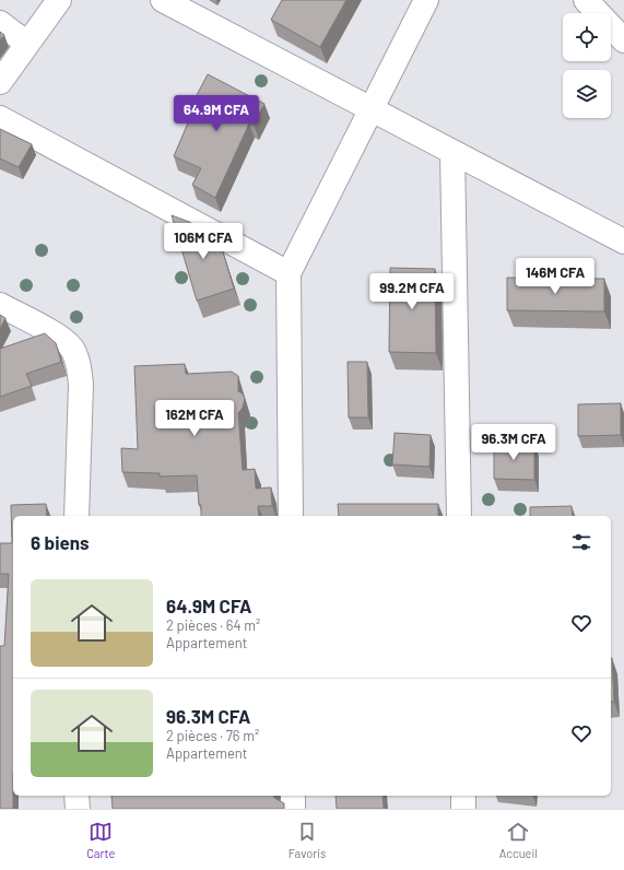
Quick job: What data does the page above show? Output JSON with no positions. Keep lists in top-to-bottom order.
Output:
{
  "page": {
    "price": [
      "64.9M CFA",
      "106M CFA",
      "146M CFA",
      "99.2M CFA",
      "162M CFA",
      "96.3M CFA"
    ],
    "heading": "6 biens",
    "list": [
      {
        "name": "64.9M CFA",
        "note": "2 pièces · 64 m² · Appartement"
      },
      {
        "name": "96.3M CFA",
        "note": "2 pièces · 76 m² · Appartement"
      }
    ],
    "tabs": ["Carte", "Favoris", "Accueil"]
  }
}
